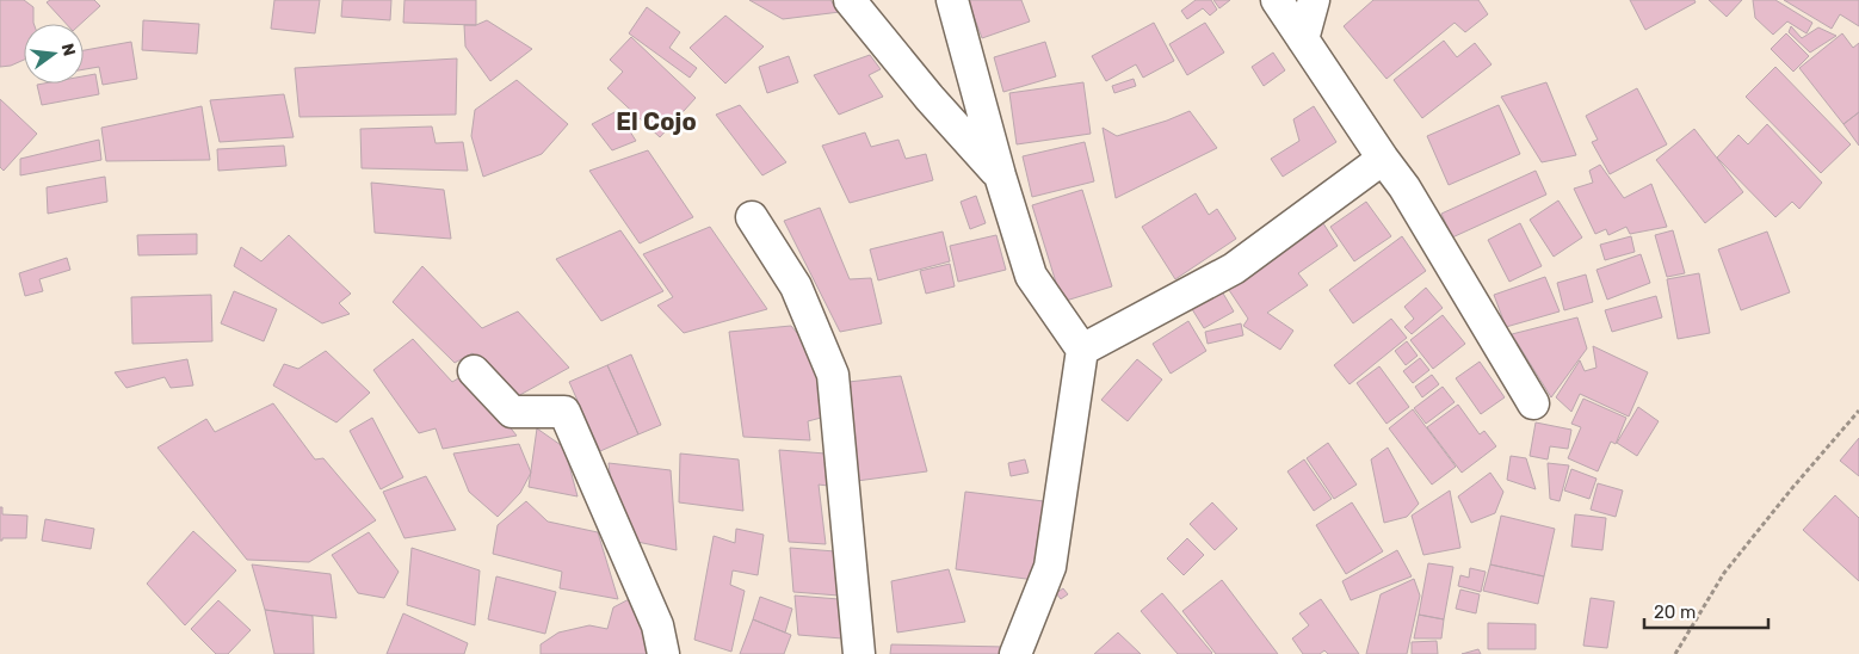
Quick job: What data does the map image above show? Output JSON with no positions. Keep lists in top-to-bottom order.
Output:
{
  "districts": ["El Cojo"],
  "scale_bar": "20 m",
  "north": "right"
}
